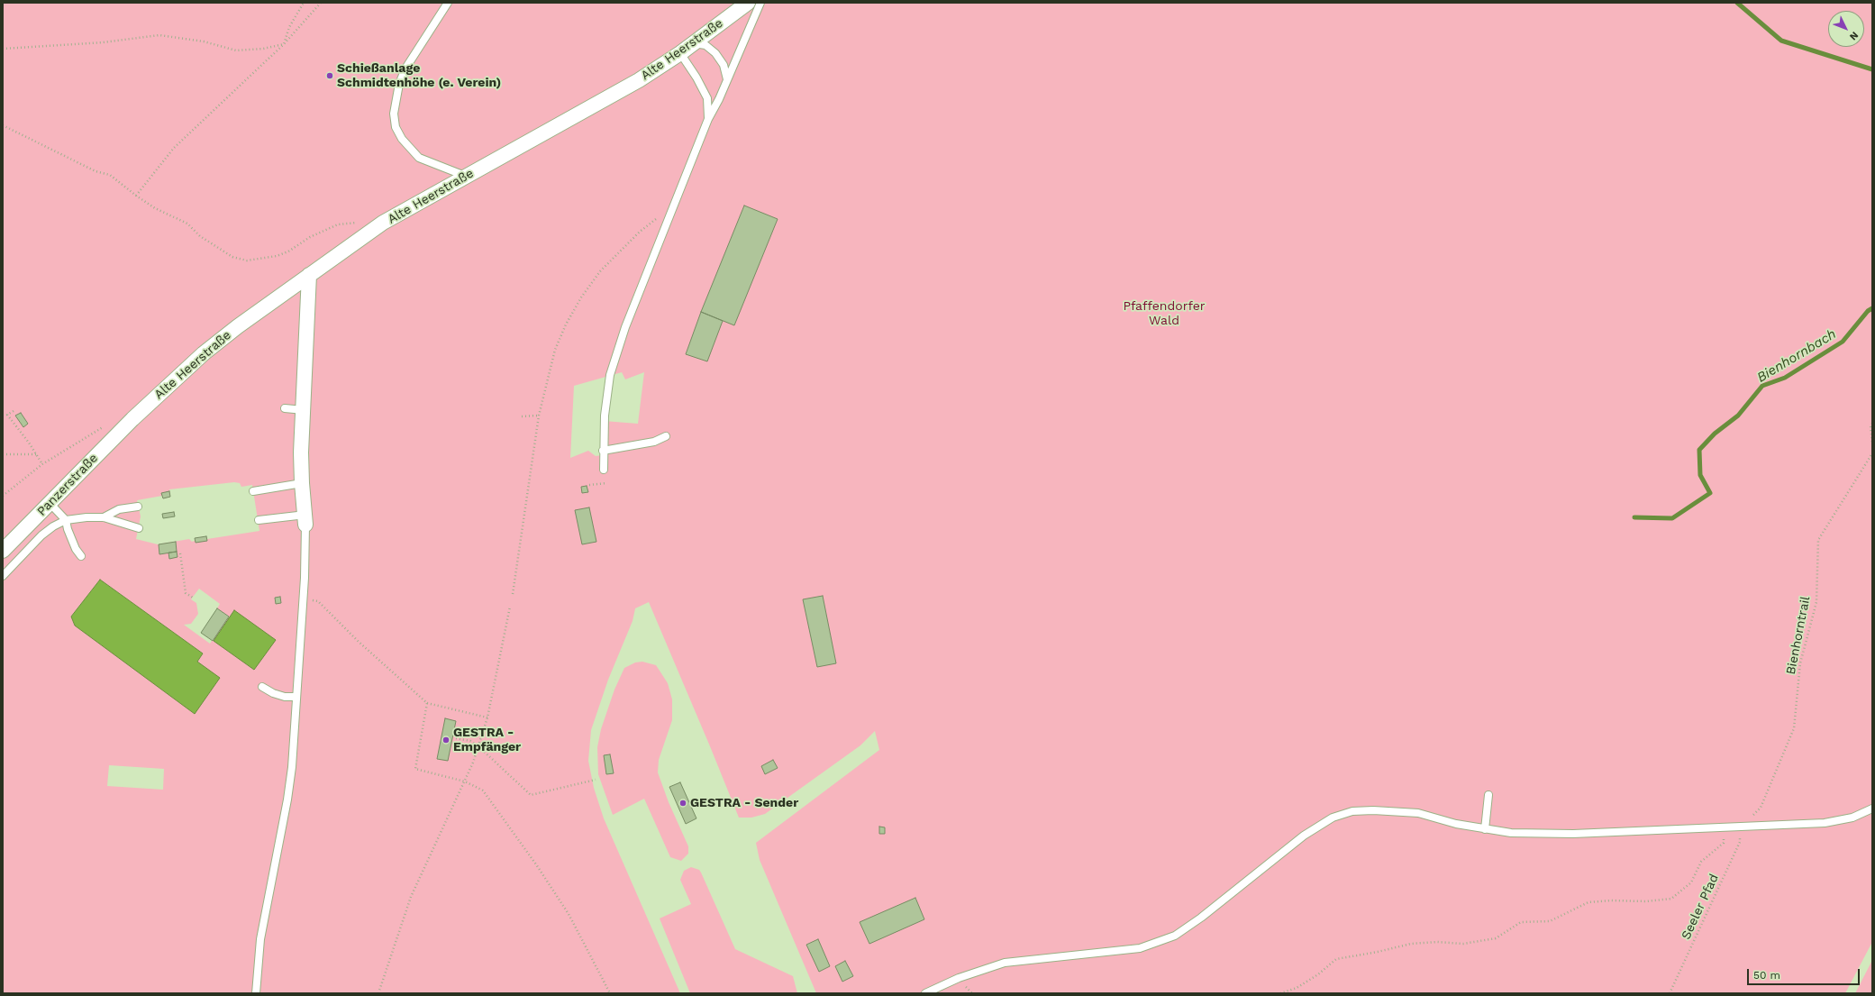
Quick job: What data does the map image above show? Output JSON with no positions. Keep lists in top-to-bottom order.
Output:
{
  "streets": {
    "street": ["Alte Heerstraße", "Panzerstraße"],
    "path": ["Bienhorntrail", "Seeler Pfad"]
  },
  "crossings": [
    ["Alte Heerstraße", "Panzerstraße"]
  ],
  "water": ["Bienhornbach"],
  "parks": ["Pfaffendorfer Wald"],
  "places": ["Schießanlage Schmidtenhöhe (e. Verein)", "GESTRA - Empfänger", "GESTRA - Sender"],
  "scale_bar": "50 m",
  "north": "bottom right"
}
